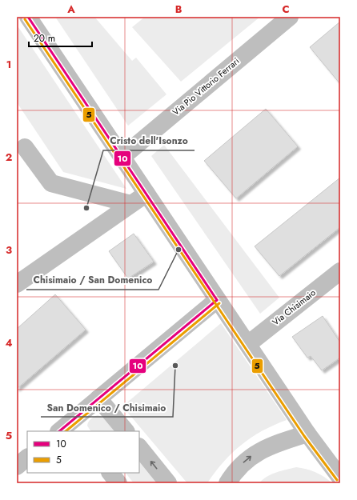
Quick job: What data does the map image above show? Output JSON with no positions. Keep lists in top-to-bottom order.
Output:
{
  "streets": {
    "street": ["Via Pio Vittorio Ferrari", "Via Chisimaio"]
  },
  "places": ["Cristo dell'Isonzo", "Chisimaio / San Domenico", "San Domenico / Chisimaio"],
  "lines": ["transit line 10", "transit line 5"],
  "legend": ["10", "5"],
  "scale_bar": "20 m",
  "grid": {
    "columns": ["A", "B", "C"],
    "rows": [
      "1",
      "2",
      "3",
      "4",
      "5"
    ]
  }
}
